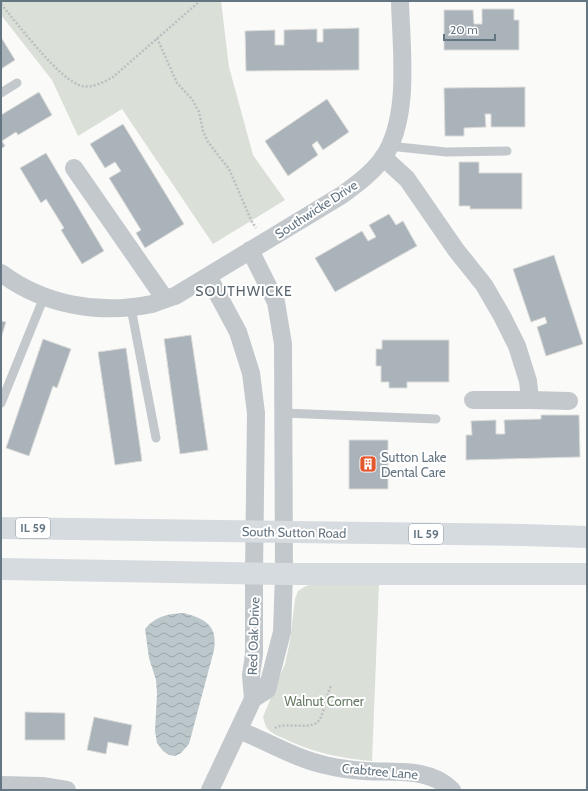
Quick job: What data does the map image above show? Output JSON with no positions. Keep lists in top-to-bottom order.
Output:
{
  "streets": {
    "main road": ["IL 59", "South Sutton Road"],
    "street": ["Southwicke Drive", "Red Oak Drive", "Crabtree Lane"]
  },
  "crossings": [
    ["Red Oak Drive", "Crabtree Lane"]
  ],
  "districts": ["SOUTHWICKE"],
  "parks": ["Walnut Corner"],
  "places": {
    "building": ["Sutton Lake Dental Care"]
  },
  "scale_bar": "20 m"
}
